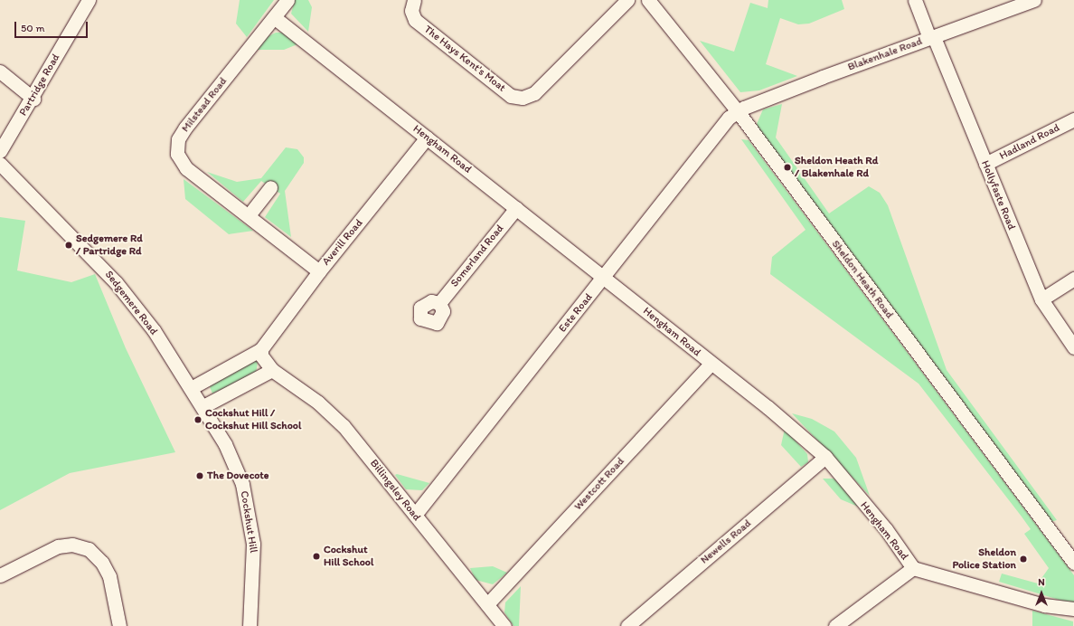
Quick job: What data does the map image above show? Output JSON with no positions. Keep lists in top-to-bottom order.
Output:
{
  "streets": {
    "street": [
      "Blakenhale Road",
      "The Hays Kent's Moat",
      "Partridge Road",
      "Milstead Road",
      "Hadland Road",
      "Hengham Road",
      "Hollyfaste Road",
      "Averill Road",
      "Somerland Road",
      "Sheldon Heath Road",
      "Sedgemere Road",
      "Este Road",
      "Westcott Road",
      "Billingsley Road",
      "Cockshut Hill",
      "Newells Road"
    ]
  },
  "crossings": [
    ["Blakenhale Road", "Hollyfaste Road"],
    ["Blakenhale Road", "Sheldon Heath Road"],
    ["Blakenhale Road", "Este Road"],
    ["Milstead Road", "Hengham Road"],
    ["Milstead Road", "Averill Road"],
    ["Hadland Road", "Hollyfaste Road"],
    ["Hengham Road", "Averill Road"],
    ["Hengham Road", "Somerland Road"],
    ["Hengham Road", "Este Road"],
    ["Hengham Road", "Westcott Road"],
    ["Hengham Road", "Newells Road"],
    ["Averill Road", "Sedgemere Road"],
    ["Averill Road", "Cockshut Hill"],
    ["Sheldon Heath Road", "Este Road"],
    ["Sedgemere Road", "Cockshut Hill"],
    ["Este Road", "Billingsley Road"],
    ["Westcott Road", "Billingsley Road"]
  ],
  "places": [
    "Sheldon Heath Rd / Blakenhale Rd",
    "Sedgemere Rd / Partridge Rd",
    "Cockshut Hill / Cockshut Hill School",
    "The Dovecote",
    "Cockshut Hill School",
    "Sheldon Police Station"
  ],
  "scale_bar": "50 m",
  "north": "top"
}
